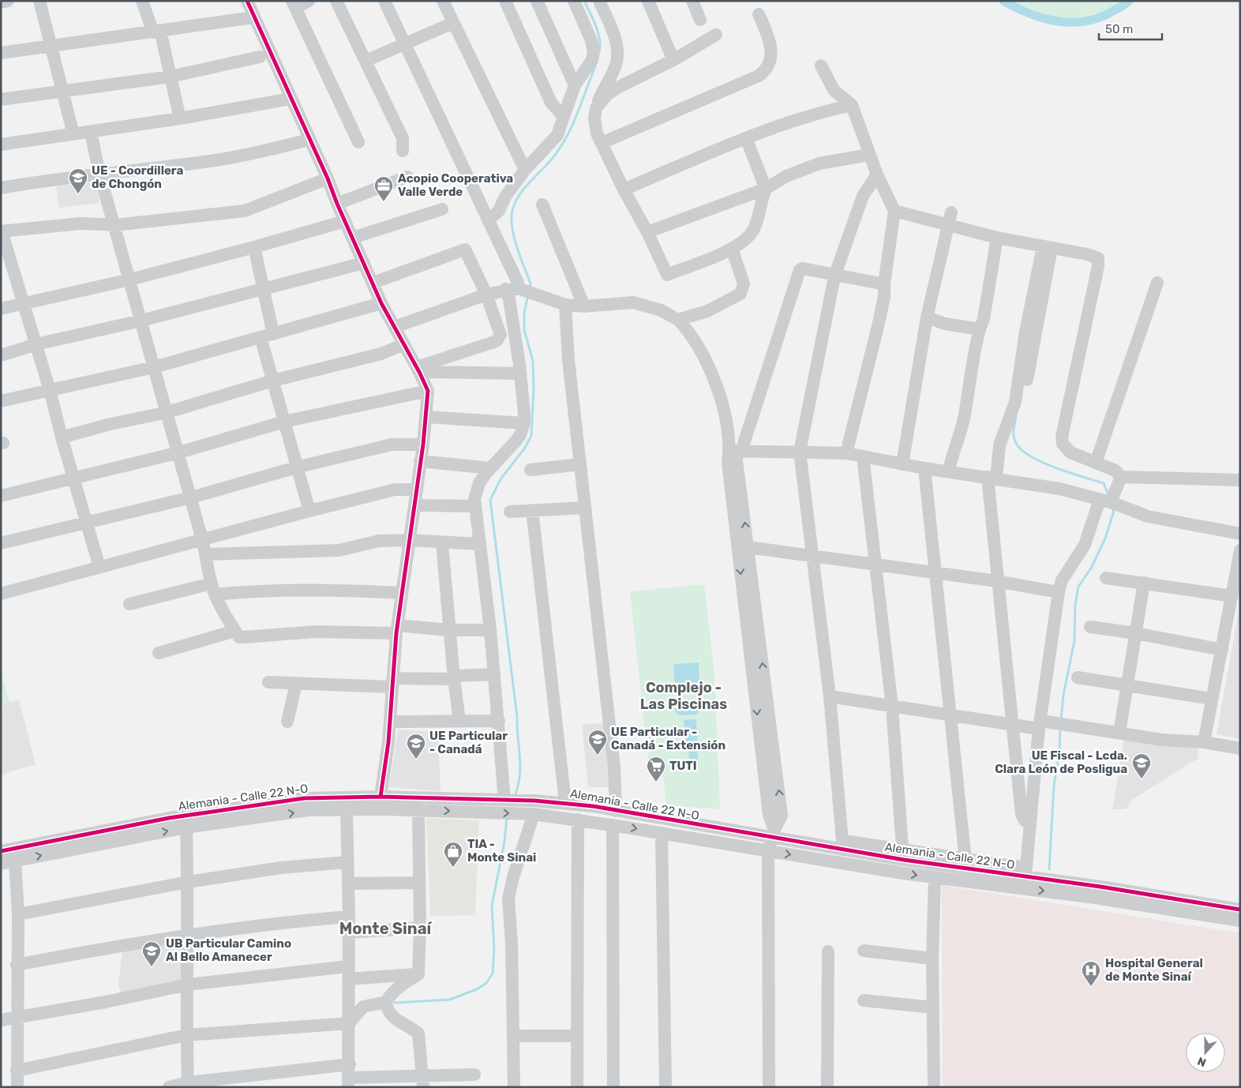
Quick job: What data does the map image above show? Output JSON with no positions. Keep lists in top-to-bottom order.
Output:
{
  "streets": {
    "street": ["Alemania - Calle 22 N-O"]
  },
  "districts": ["Complejo - Las Piscinas", "Monte Sinaí"],
  "places": {
    "school or university": [
      "UE - Coordillera de Chongón",
      "UE Particular - Canadá - Extensión",
      "UE Particular - Canadá",
      "UE Fiscal - Lcda. Clara León de Posligua",
      "UB Particular Camino Al Bello Amanecer"
    ],
    "office": ["Acopio Cooperativa Valle Verde"],
    "supermarket": ["TUTI"],
    "shop": ["TIA - Monte Sinai"],
    "hospital": ["Hospital General de Monte Sinaí"]
  },
  "scale_bar": "50 m",
  "north": "bottom"
}
